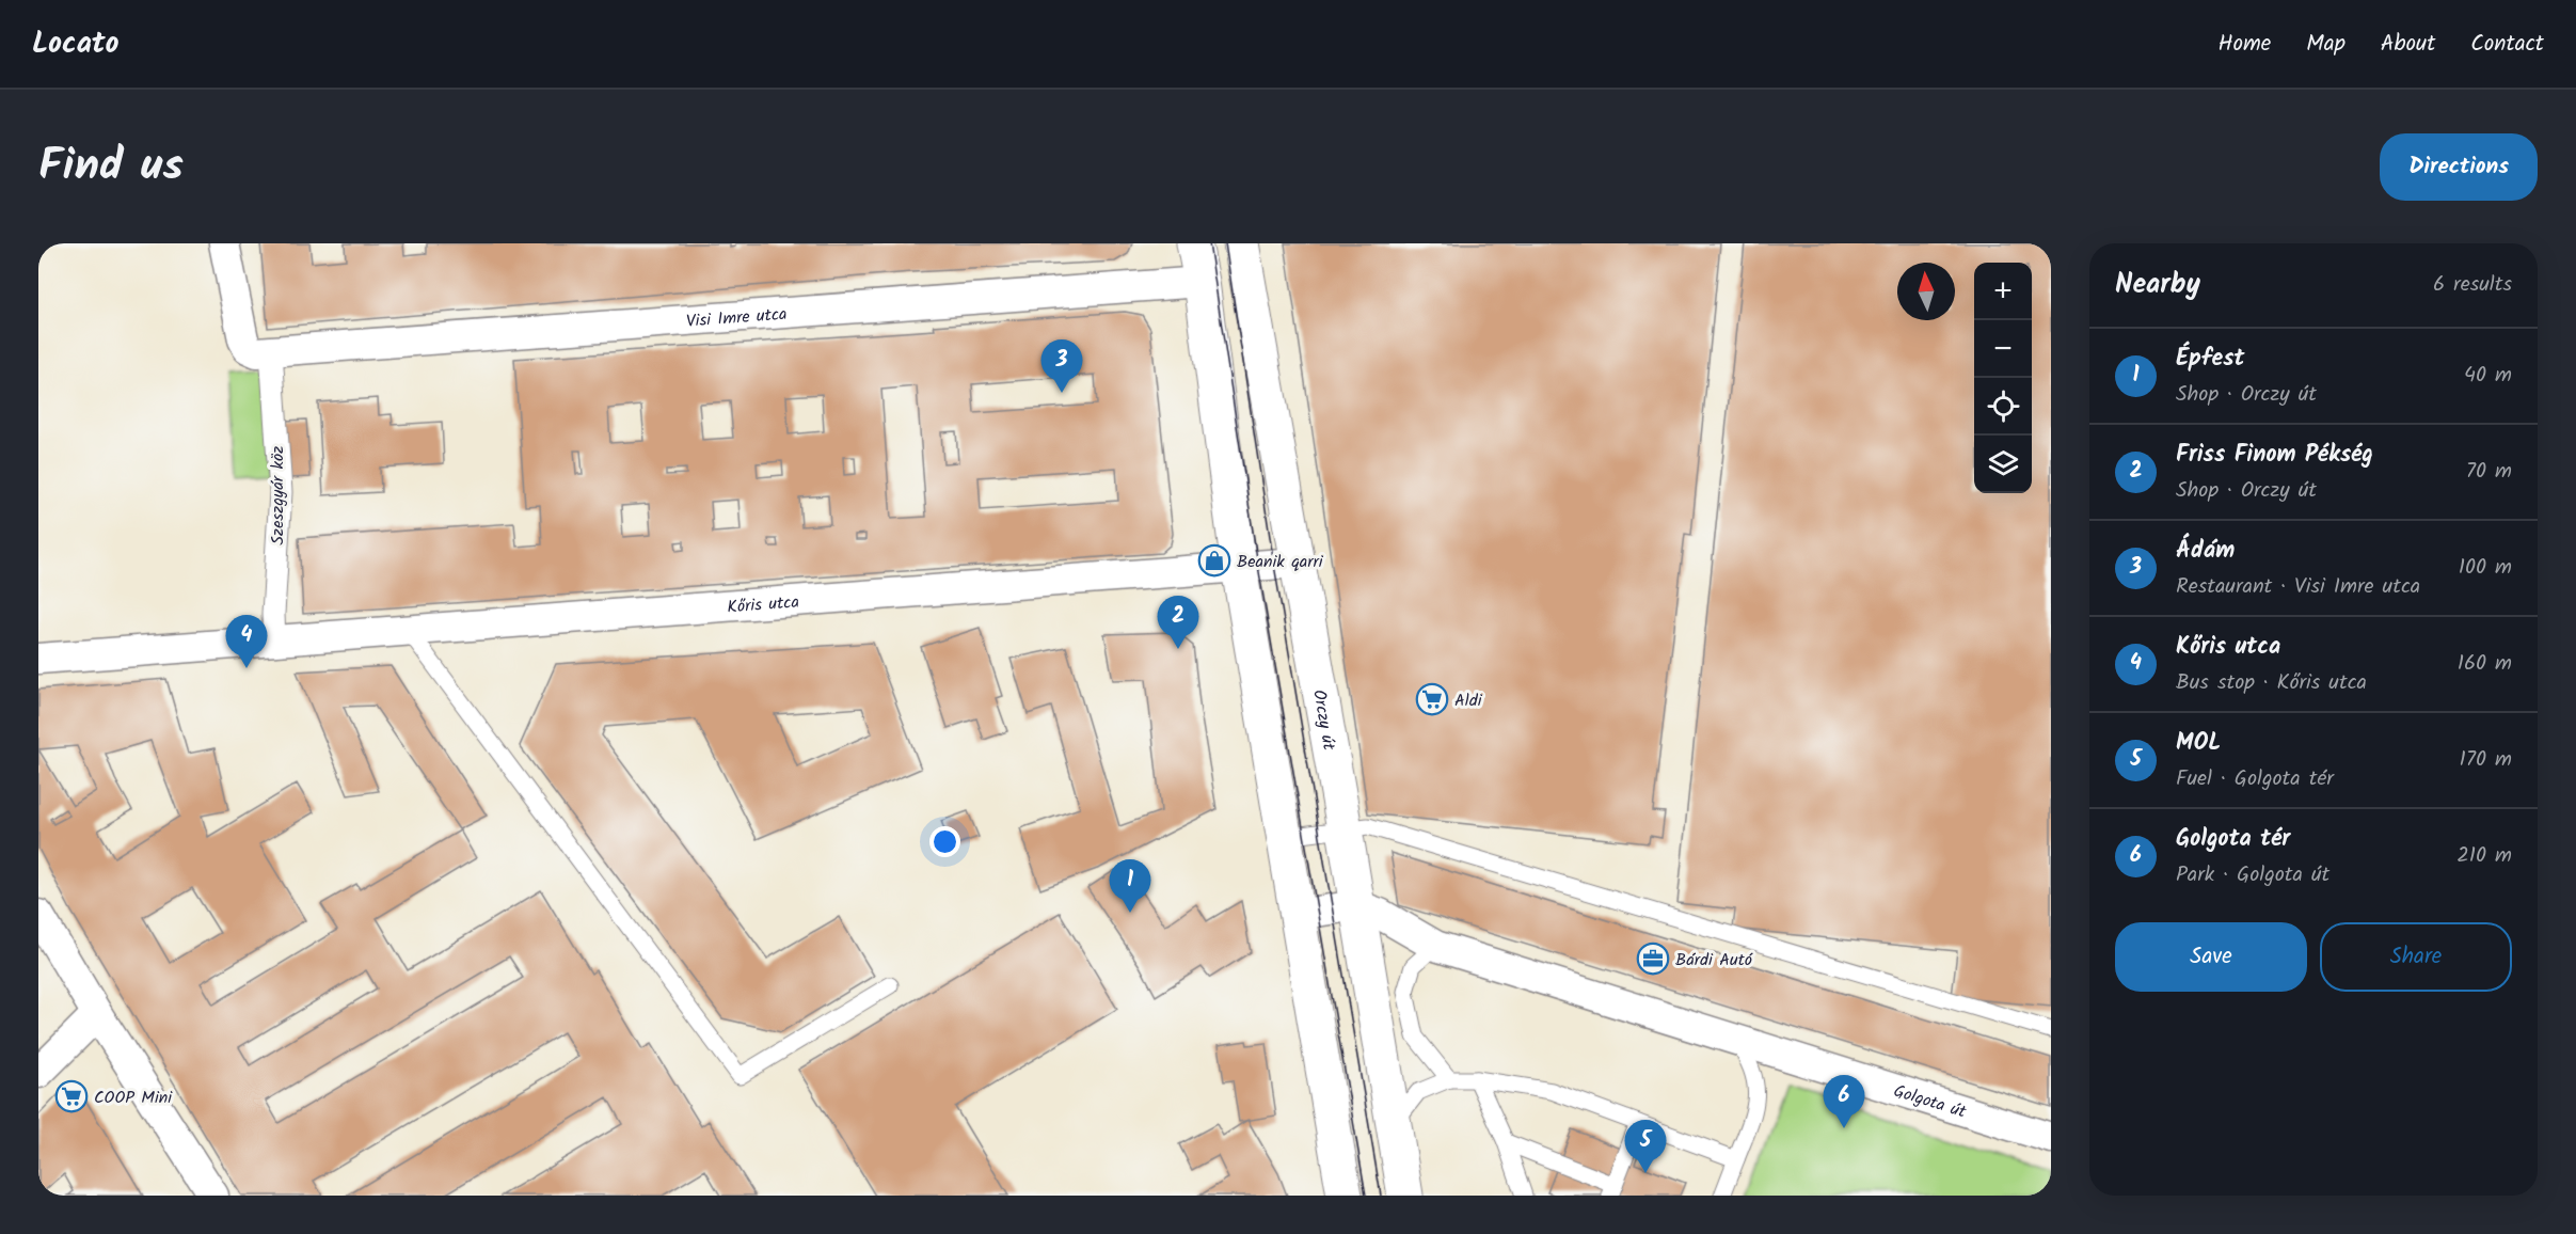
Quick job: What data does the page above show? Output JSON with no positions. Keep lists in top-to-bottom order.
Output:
{
  "streets": {
    "street": [
      "Visi Imre utca",
      "Szeszgyár köz",
      "Kőris utca",
      "Orczy út",
      "Golgota út"
    ]
  },
  "crossings": [
    ["Visi Imre utca", "Szeszgyár köz"],
    ["Szeszgyár köz", "Kőris utca"],
    ["Kőris utca", "Orczy út"],
    ["Orczy út", "Golgota út"]
  ],
  "places": {
    "shop": ["Beanik qarri"],
    "supermarket": ["Aldi", "COOP Mini"],
    "office": ["Bárdi Autó"]
  },
  "north": "top",
  "page": {
    "header": "Locato",
    "nav": [
      "Home",
      "Map",
      "About",
      "Contact"
    ],
    "title": "Find us",
    "buttons": [
      "Directions",
      ["Save", "Share"]
    ],
    "heading": ["Nearby", "6 results"],
    "map_buttons": ["+", "−"],
    "list": [
      {
        "mark": "1",
        "name": "Épfest",
        "note": "Shop · Orczy út",
        "value": "40 m"
      },
      {
        "mark": "2",
        "name": "Friss Finom Pékség",
        "note": "Shop · Orczy út",
        "value": "70 m"
      },
      {
        "mark": "3",
        "name": "Ádám",
        "note": "Restaurant · Visi Imre utca",
        "value": "100 m"
      },
      {
        "mark": "4",
        "name": "Kőris utca",
        "note": "Bus stop · Kőris utca",
        "value": "160 m"
      },
      {
        "mark": "5",
        "name": "MOL",
        "note": "Fuel · Golgota tér",
        "value": "170 m"
      },
      {
        "mark": "6",
        "name": "Golgota tér",
        "note": "Park · Golgota út",
        "value": "210 m"
      }
    ],
    "pins": [
      "3",
      "2",
      "4",
      "1",
      "6",
      "5"
    ]
  }
}
